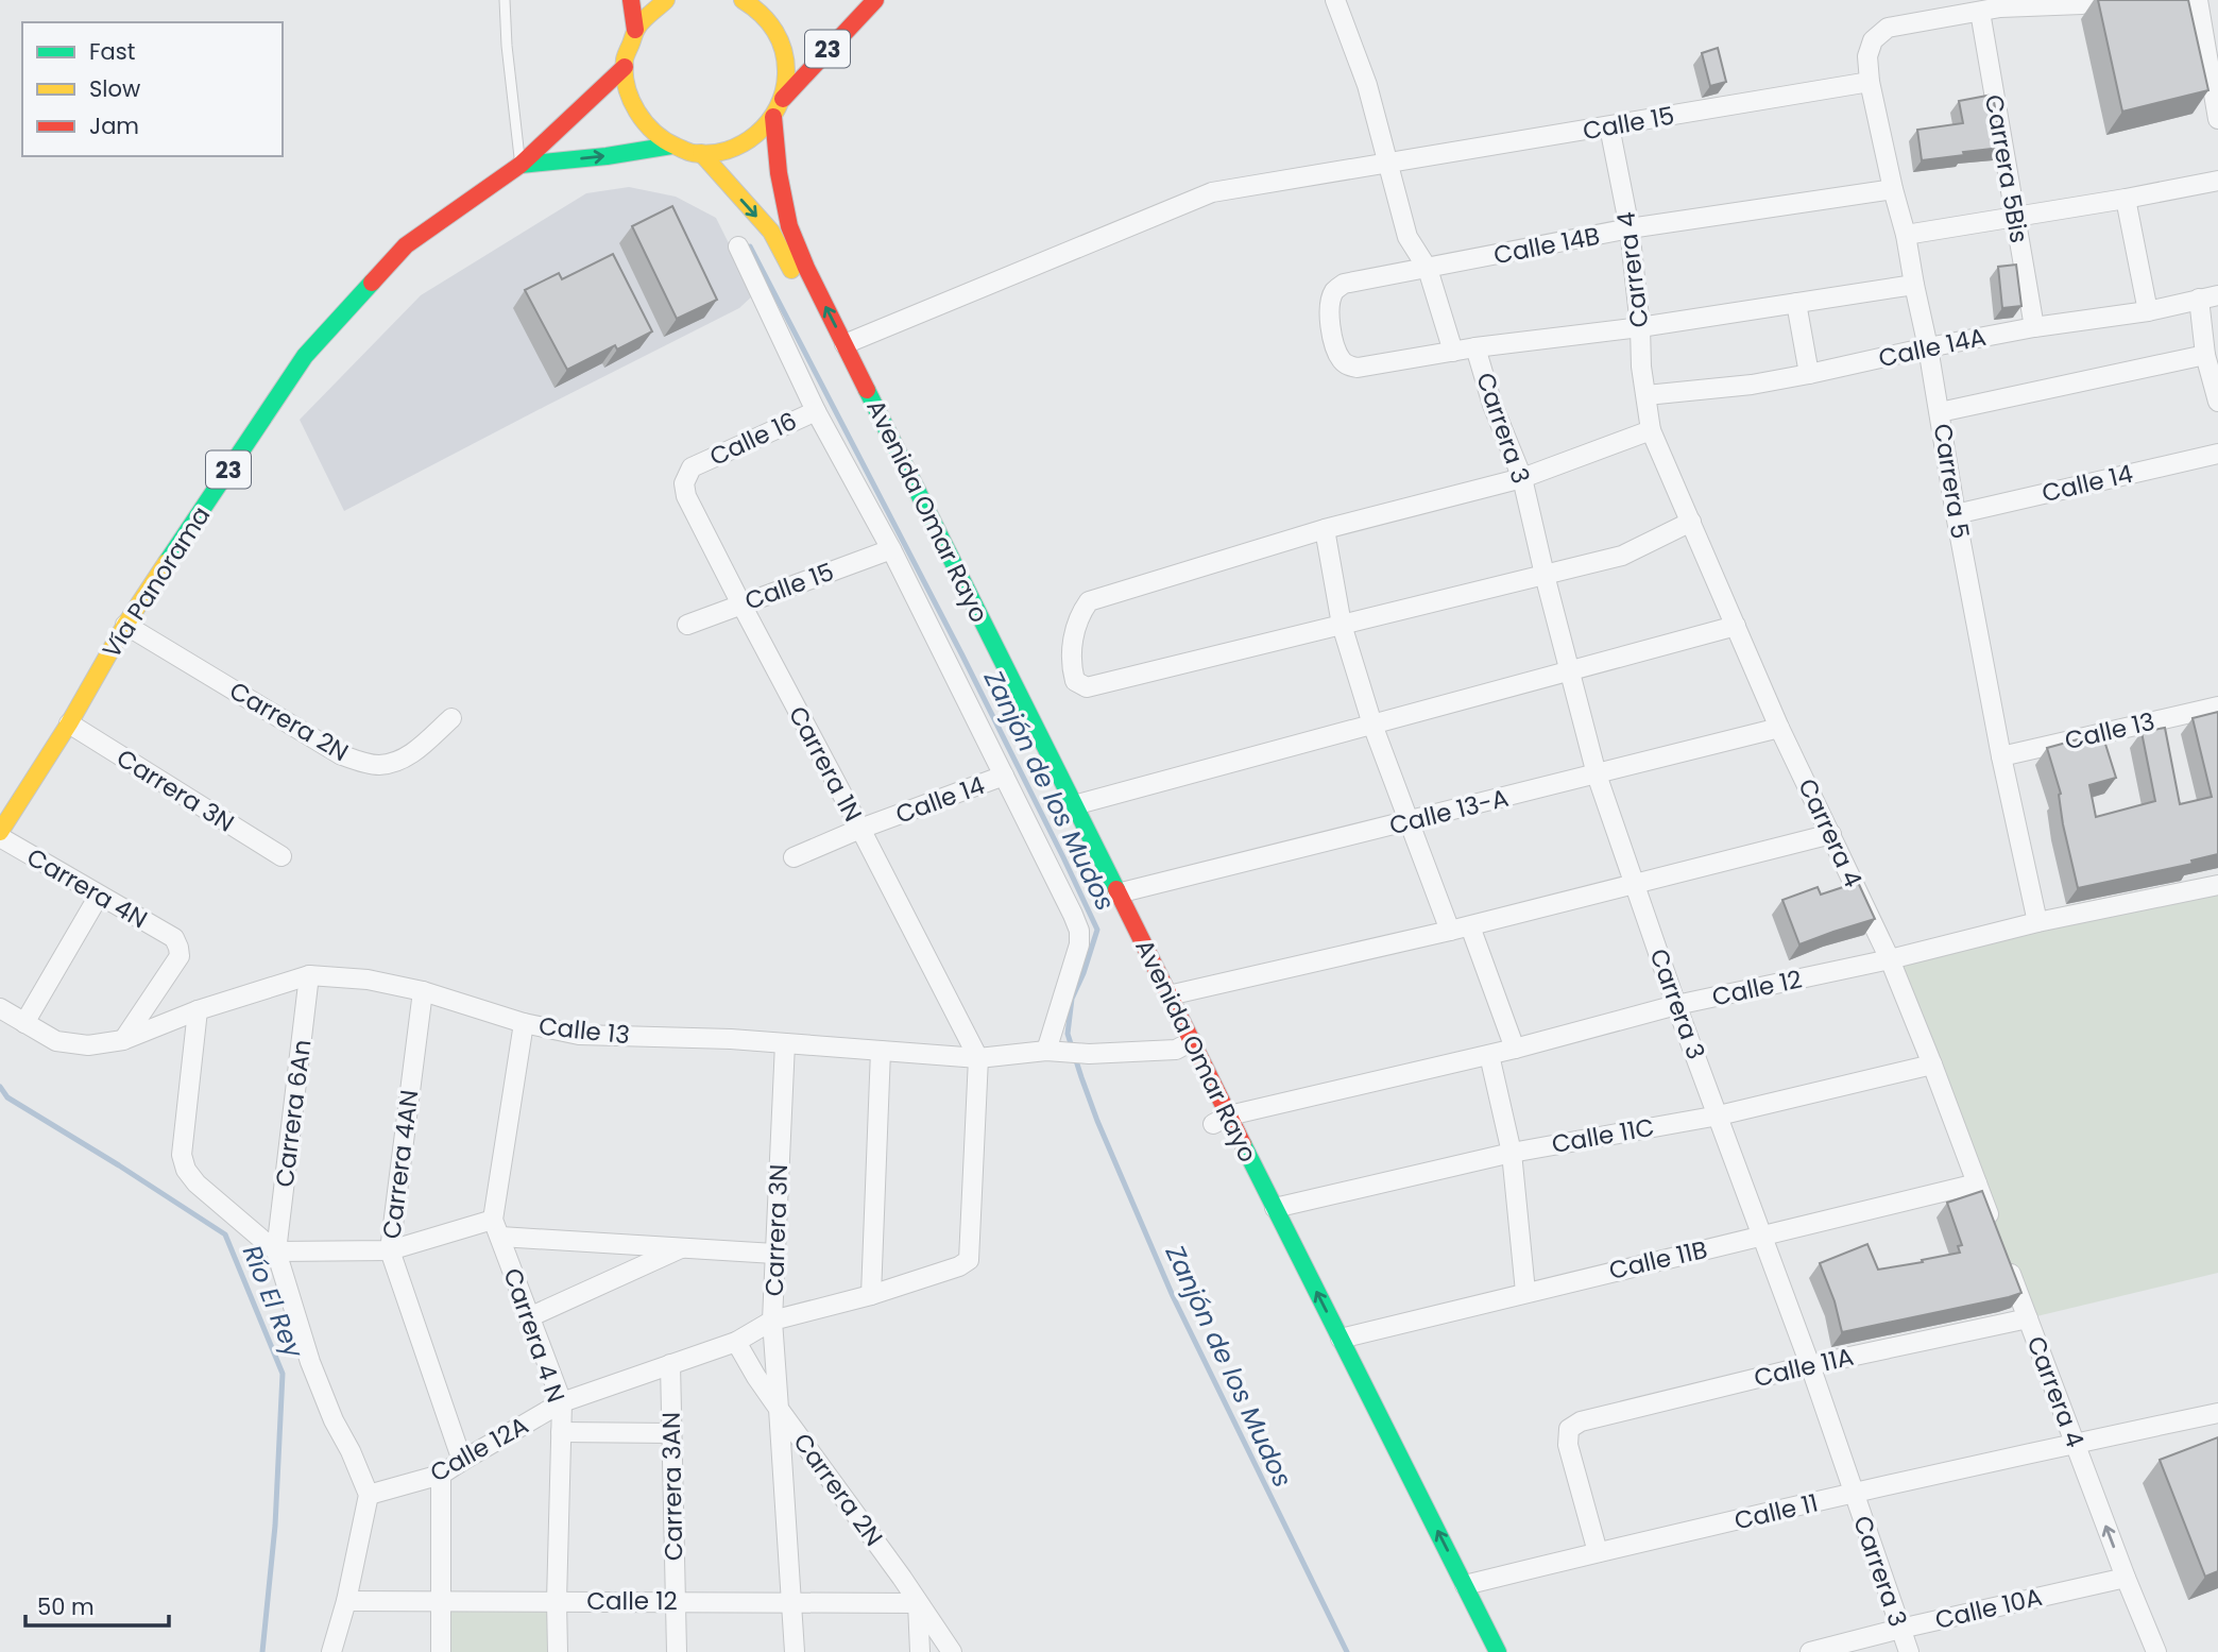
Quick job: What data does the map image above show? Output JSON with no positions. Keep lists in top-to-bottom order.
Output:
{
  "streets": {
    "street": [
      "23",
      "Calle 15",
      "Carrera 5Bis",
      "Calle 14B",
      "Carrera 4",
      "Calle 14A",
      "Carrera 3",
      "Calle 16",
      "Carrera 5",
      "Calle 14",
      "Avenida Omar Rayo",
      "Vía Panorama",
      "Carrera 2N",
      "Calle 13",
      "Carrera 1N",
      "Carrera 3N",
      "Calle 13-A",
      "Carrera 4N",
      "Calle 12",
      "Carrera 6An",
      "Calle 11C",
      "Carrera 4AN",
      "Calle 11B",
      "Carrera 4 N",
      "Calle 11A",
      "Calle 12A",
      "Carrera 3AN",
      "Calle 11",
      "Calle 10A"
    ]
  },
  "crossings": [
    ["23", "Avenida Omar Rayo"],
    ["23", "Vía Panorama"],
    ["Calle 15", "Carrera 4"],
    ["Calle 15", "Carrera 3"],
    ["Calle 15", "Carrera 5"],
    ["Calle 15", "Avenida Omar Rayo"],
    ["Calle 15", "Carrera 1N"],
    ["Carrera 5Bis", "Calle 14A"],
    ["Carrera 5Bis", "Carrera 5"],
    ["Calle 14B", "Carrera 4"],
    ["Calle 14B", "Carrera 3"],
    ["Calle 14B", "Carrera 5"],
    ["Carrera 4", "Calle 14A"],
    ["Carrera 4", "Calle 13-A"],
    ["Carrera 4", "Calle 12"],
    ["Carrera 4", "Calle 11C"],
    ["Carrera 4", "Calle 11B"],
    ["Carrera 4", "Calle 11A"],
    ["Carrera 4", "Calle 11"],
    ["Carrera 4", "Calle 10A"],
    ["Calle 14A", "Carrera 5"],
    ["Carrera 3", "Calle 13-A"],
    ["Carrera 3", "Calle 12"],
    ["Carrera 3", "Calle 11C"],
    ["Carrera 3", "Calle 11B"],
    ["Carrera 3", "Calle 11A"],
    ["Carrera 3", "Calle 11"],
    ["Carrera 3", "Calle 10A"],
    ["Calle 16", "Carrera 1N"],
    ["Carrera 5", "Calle 14"],
    ["Carrera 5", "Calle 13"],
    ["Carrera 5", "Calle 12"],
    ["Calle 14", "Carrera 1N"],
    ["Avenida Omar Rayo", "Calle 13"],
    ["Avenida Omar Rayo", "Calle 13-A"],
    ["Avenida Omar Rayo", "Calle 12"],
    ["Avenida Omar Rayo", "Calle 11C"],
    ["Avenida Omar Rayo", "Calle 11B"],
    ["Avenida Omar Rayo", "Calle 11"],
    ["Vía Panorama", "Carrera 2N"],
    ["Vía Panorama", "Carrera 3N"],
    ["Vía Panorama", "Carrera 4N"],
    ["Carrera 2N", "Carrera 3N"],
    ["Carrera 2N", "Calle 12"],
    ["Calle 13", "Carrera 1N"],
    ["Calle 13", "Carrera 3N"],
    ["Calle 13", "Carrera 4N"],
    ["Calle 13", "Carrera 6An"],
    ["Calle 13", "Carrera 4AN"],
    ["Calle 13", "Carrera 4 N"],
    ["Carrera 3N", "Calle 12A"],
    ["Carrera 3N", "Carrera 3AN"],
    ["Calle 12", "Carrera 4 N"],
    ["Calle 12", "Carrera 3AN"],
    ["Carrera 4AN", "Calle 12A"],
    ["Carrera 4 N", "Calle 12A"],
    ["Calle 11A", "Calle 11"],
    ["Calle 12A", "Carrera 3AN"]
  ],
  "water": ["Zanjón de los Mudos", "Río El Rey"],
  "legend": ["Fast", "Slow", "Jam"],
  "scale_bar": "50 m"
}
